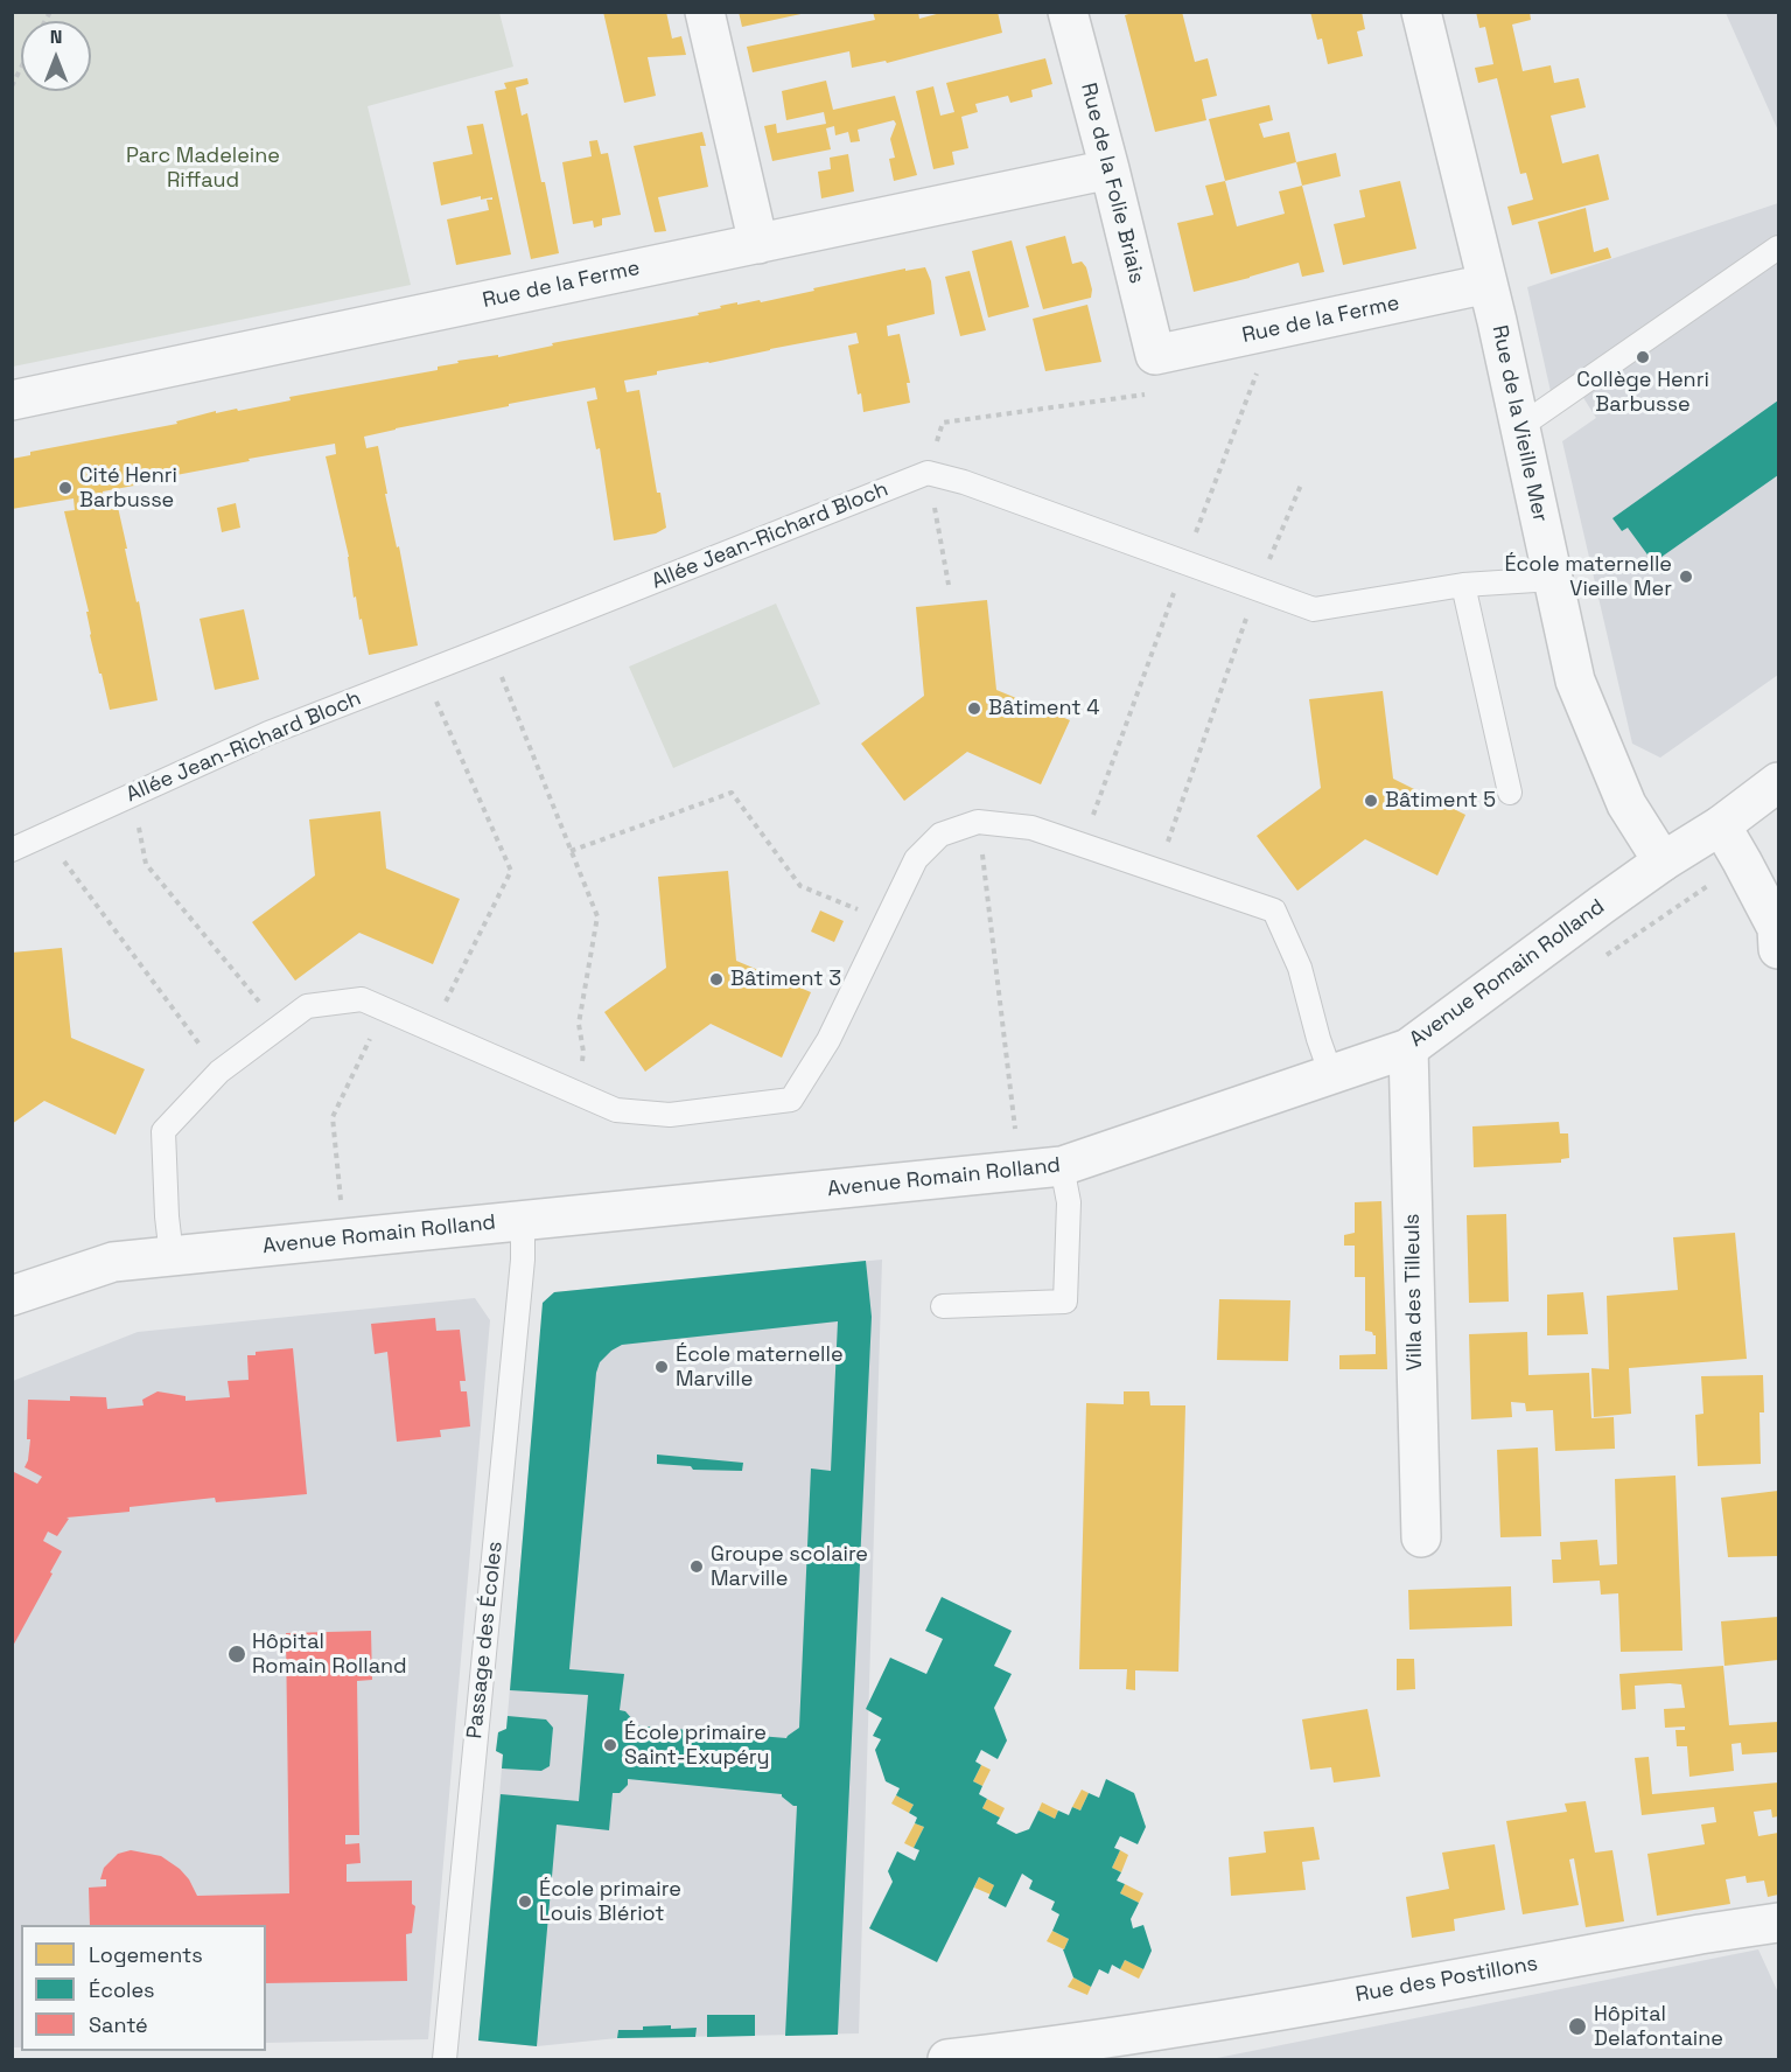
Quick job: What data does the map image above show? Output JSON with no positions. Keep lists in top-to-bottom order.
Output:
{
  "streets": {
    "street": [
      "Rue de la Folie Briais",
      "Rue de la Ferme",
      "Rue de la Vieille Mer",
      "Avenue Romain Rolland",
      "Villa des Tilleuls",
      "Rue des Postillons"
    ],
    "lane": ["Allée Jean-Richard Bloch", "Passage des Écoles"]
  },
  "crossings": [
    ["Rue de la Folie Briais", "Rue de la Ferme"],
    ["Rue de la Ferme", "Rue de la Vieille Mer"],
    ["Rue de la Vieille Mer", "Avenue Romain Rolland"],
    ["Avenue Romain Rolland", "Villa des Tilleuls"],
    ["Avenue Romain Rolland", "Passage des Écoles"]
  ],
  "parks": ["Parc Madeleine Riffaud"],
  "places": [
    "Collège Henri Barbusse",
    "Cité Henri Barbusse",
    "École maternelle Vieille Mer",
    "Bâtiment 4",
    "Bâtiment 5",
    "Bâtiment 3",
    "École maternelle Marville",
    "Groupe scolaire Marville",
    "Hôpital Romain Rolland",
    "École primaire Saint-Exupéry",
    "École primaire Louis Blériot",
    "Hôpital Delafontaine"
  ],
  "legend": ["Logements", "Écoles", "Santé"],
  "north": "top"
}
